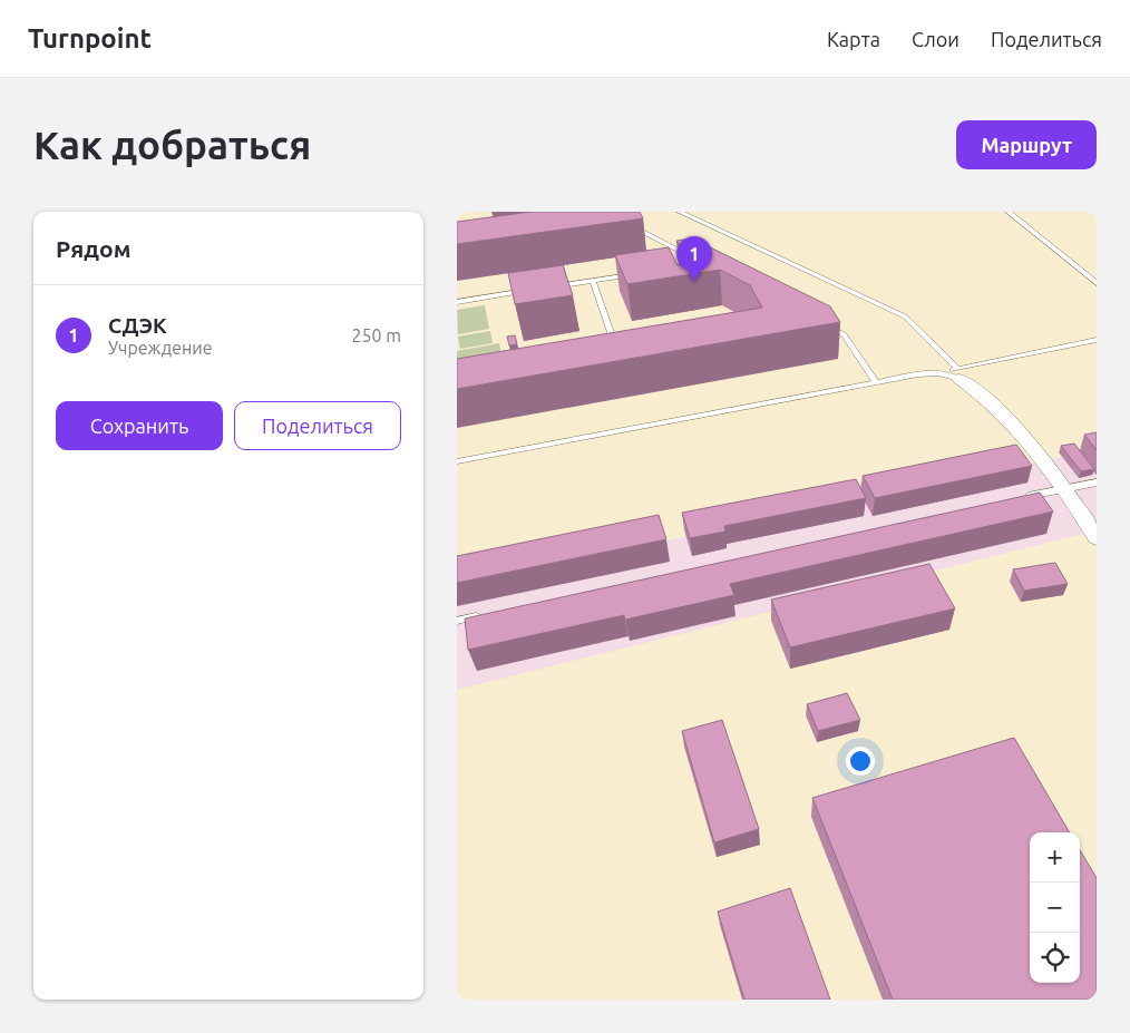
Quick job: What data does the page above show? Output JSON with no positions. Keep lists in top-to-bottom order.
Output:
{
  "page": {
    "header": "Turnpoint",
    "nav": ["Карта", "Слои", "Поделиться"],
    "buttons": [
      "Маршрут",
      ["Сохранить", "Поделиться"]
    ],
    "title": "Как добраться",
    "heading": "Рядом",
    "pins": "1",
    "list": [
      {
        "mark": "1",
        "name": "СДЭК",
        "note": "Учреждение",
        "value": "250 m"
      }
    ],
    "map_buttons": ["+", "−"]
  }
}
